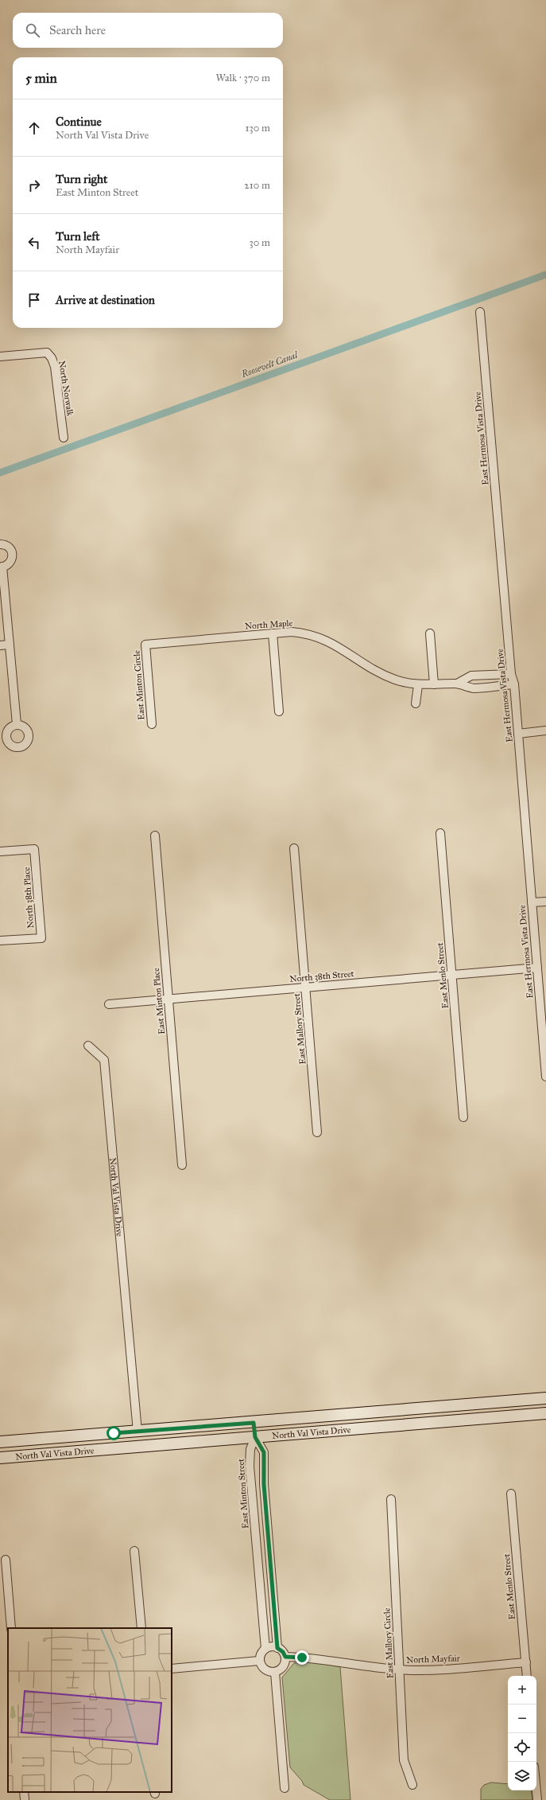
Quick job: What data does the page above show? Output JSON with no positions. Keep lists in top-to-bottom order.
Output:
{
  "streets": {
    "main road": ["North Val Vista Drive"],
    "street": [
      "North Norwalk",
      "East Hermosa Vista Drive",
      "North Maple",
      "East Minton Circle",
      "North 38th Place",
      "East Menlo Street",
      "North 38th Street",
      "East Minton Place",
      "East Mallory Street",
      "East Minton Street",
      "East Mallory Circle",
      "North Mayfair"
    ]
  },
  "crossings": [
    ["East Hermosa Vista Drive", "North Maple"],
    ["East Hermosa Vista Drive", "North 38th Street"],
    ["North Maple", "East Minton Circle"],
    ["East Menlo Street", "North 38th Street"],
    ["East Menlo Street", "North Mayfair"],
    ["North 38th Street", "East Minton Place"],
    ["North 38th Street", "East Mallory Street"],
    ["North Val Vista Drive", "East Minton Street"],
    ["East Minton Street", "North Mayfair"],
    ["East Mallory Circle", "North Mayfair"]
  ],
  "water": ["Roosevelt Canal"],
  "page": {
    "search": "Search here",
    "heading": ["5 min", "Walk · 370 m"],
    "list": [
      ["Continue", "North Val Vista Drive", "130 m"],
      ["Turn right", "East Minton Street", "210 m"],
      ["Turn left", "North Mayfair", "30 m"],
      "Arrive at destination"
    ],
    "map_buttons": ["+", "−"]
  }
}
